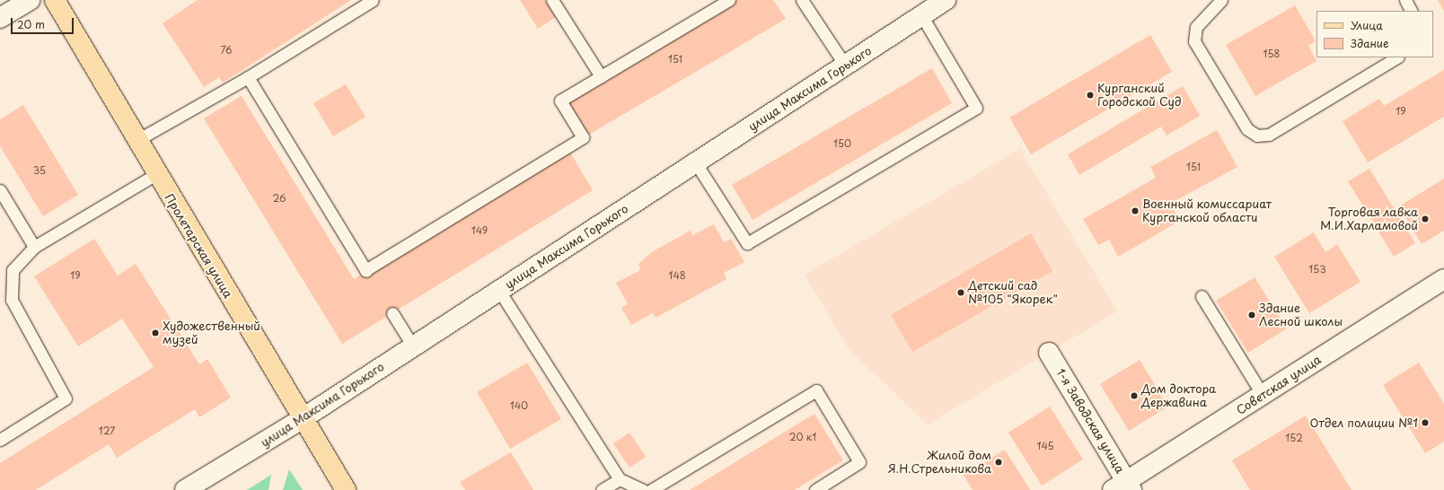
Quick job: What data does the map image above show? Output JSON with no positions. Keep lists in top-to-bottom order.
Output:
{
  "streets": {
    "main road": ["Пролетарская улица"],
    "street": ["улица Максима Горького", "Советская улица", "1-я Заводская улица"]
  },
  "crossings": [
    ["улица Максима Горького", "Пролетарская улица"],
    ["Советская улица", "1-я Заводская улица"]
  ],
  "places": [
    "Курганский Городской Суд",
    "Военный комиссариат Курганской области",
    "Торговая лавка М.И.Харламовой",
    "Детский сад №105 \"Якорек\"",
    "Здание Лесной школы",
    "Художественный музей",
    "Дом доктора Державина",
    "Отдел полиции №1",
    "Жилой дом Я.Н.Стрельникова"
  ],
  "house_numbers": [
    "76",
    "158",
    "151",
    "19",
    "150",
    "151",
    "35",
    "26",
    "149",
    "153",
    "19",
    "148",
    "140",
    "127",
    "20 к1",
    "152",
    "145"
  ],
  "legend": ["Улица", "Здание"],
  "scale_bar": "20 m"
}
